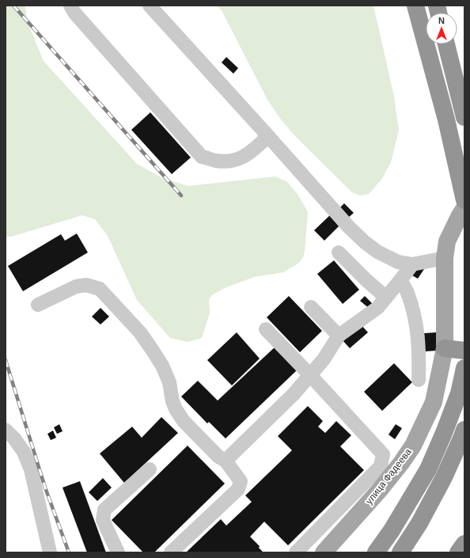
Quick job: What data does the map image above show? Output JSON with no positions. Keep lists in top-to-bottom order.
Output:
{
  "streets": {
    "main road": ["улица Фадеева"]
  },
  "north": "top"
}
